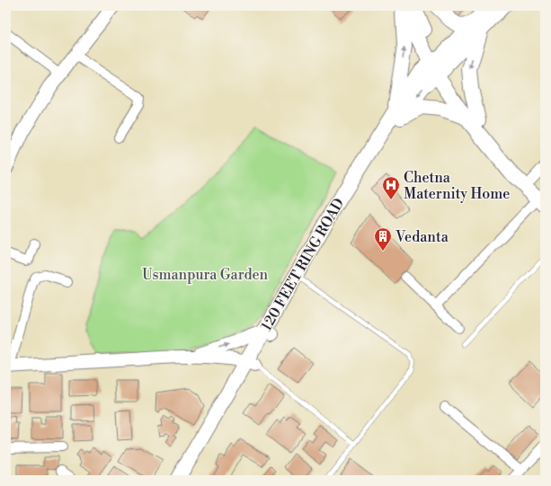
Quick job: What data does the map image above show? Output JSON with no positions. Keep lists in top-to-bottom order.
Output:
{
  "streets": {
    "main road": ["120 FEET RING ROAD"]
  },
  "parks": ["Usmanpura Garden"],
  "places": {
    "hospital": ["Chetna Maternity Home"],
    "building": ["Vedanta"]
  }
}
